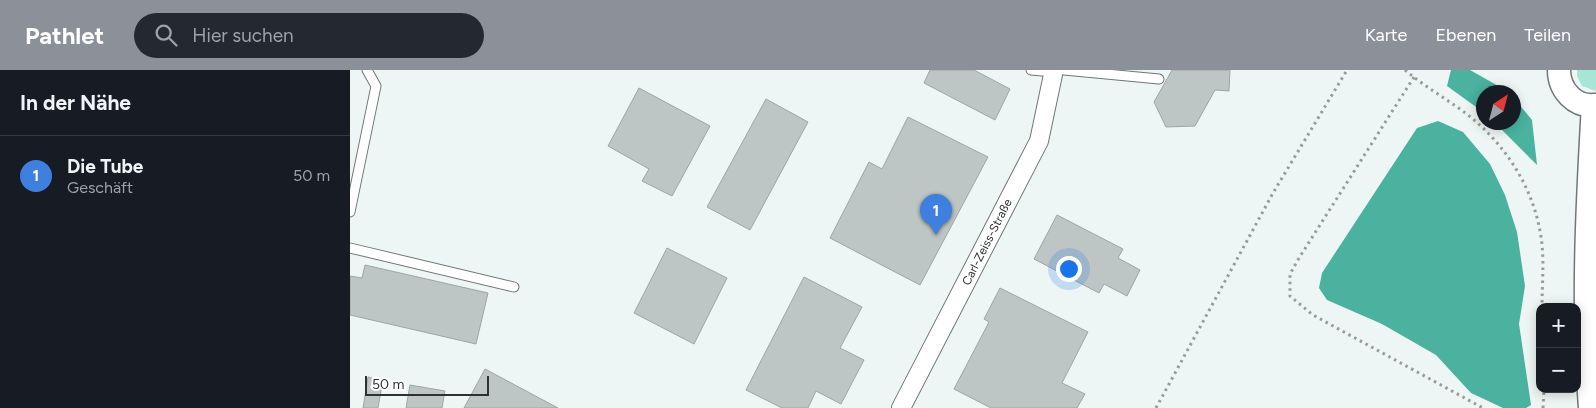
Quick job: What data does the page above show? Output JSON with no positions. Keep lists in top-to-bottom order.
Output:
{
  "streets": {
    "street": ["Carl-Zeiss-Straße"]
  },
  "scale_bar": "50 m",
  "north": "top right",
  "page": {
    "header": "Pathlet",
    "search": "Hier suchen",
    "nav": ["Karte", "Ebenen", "Teilen"],
    "heading": "In der Nähe",
    "list": [
      {
        "mark": "1",
        "name": "Die Tube",
        "note": "Geschäft",
        "value": "50 m"
      }
    ],
    "pins": "1",
    "map_buttons": ["+", "−"],
    "scale": "50 m"
  }
}
